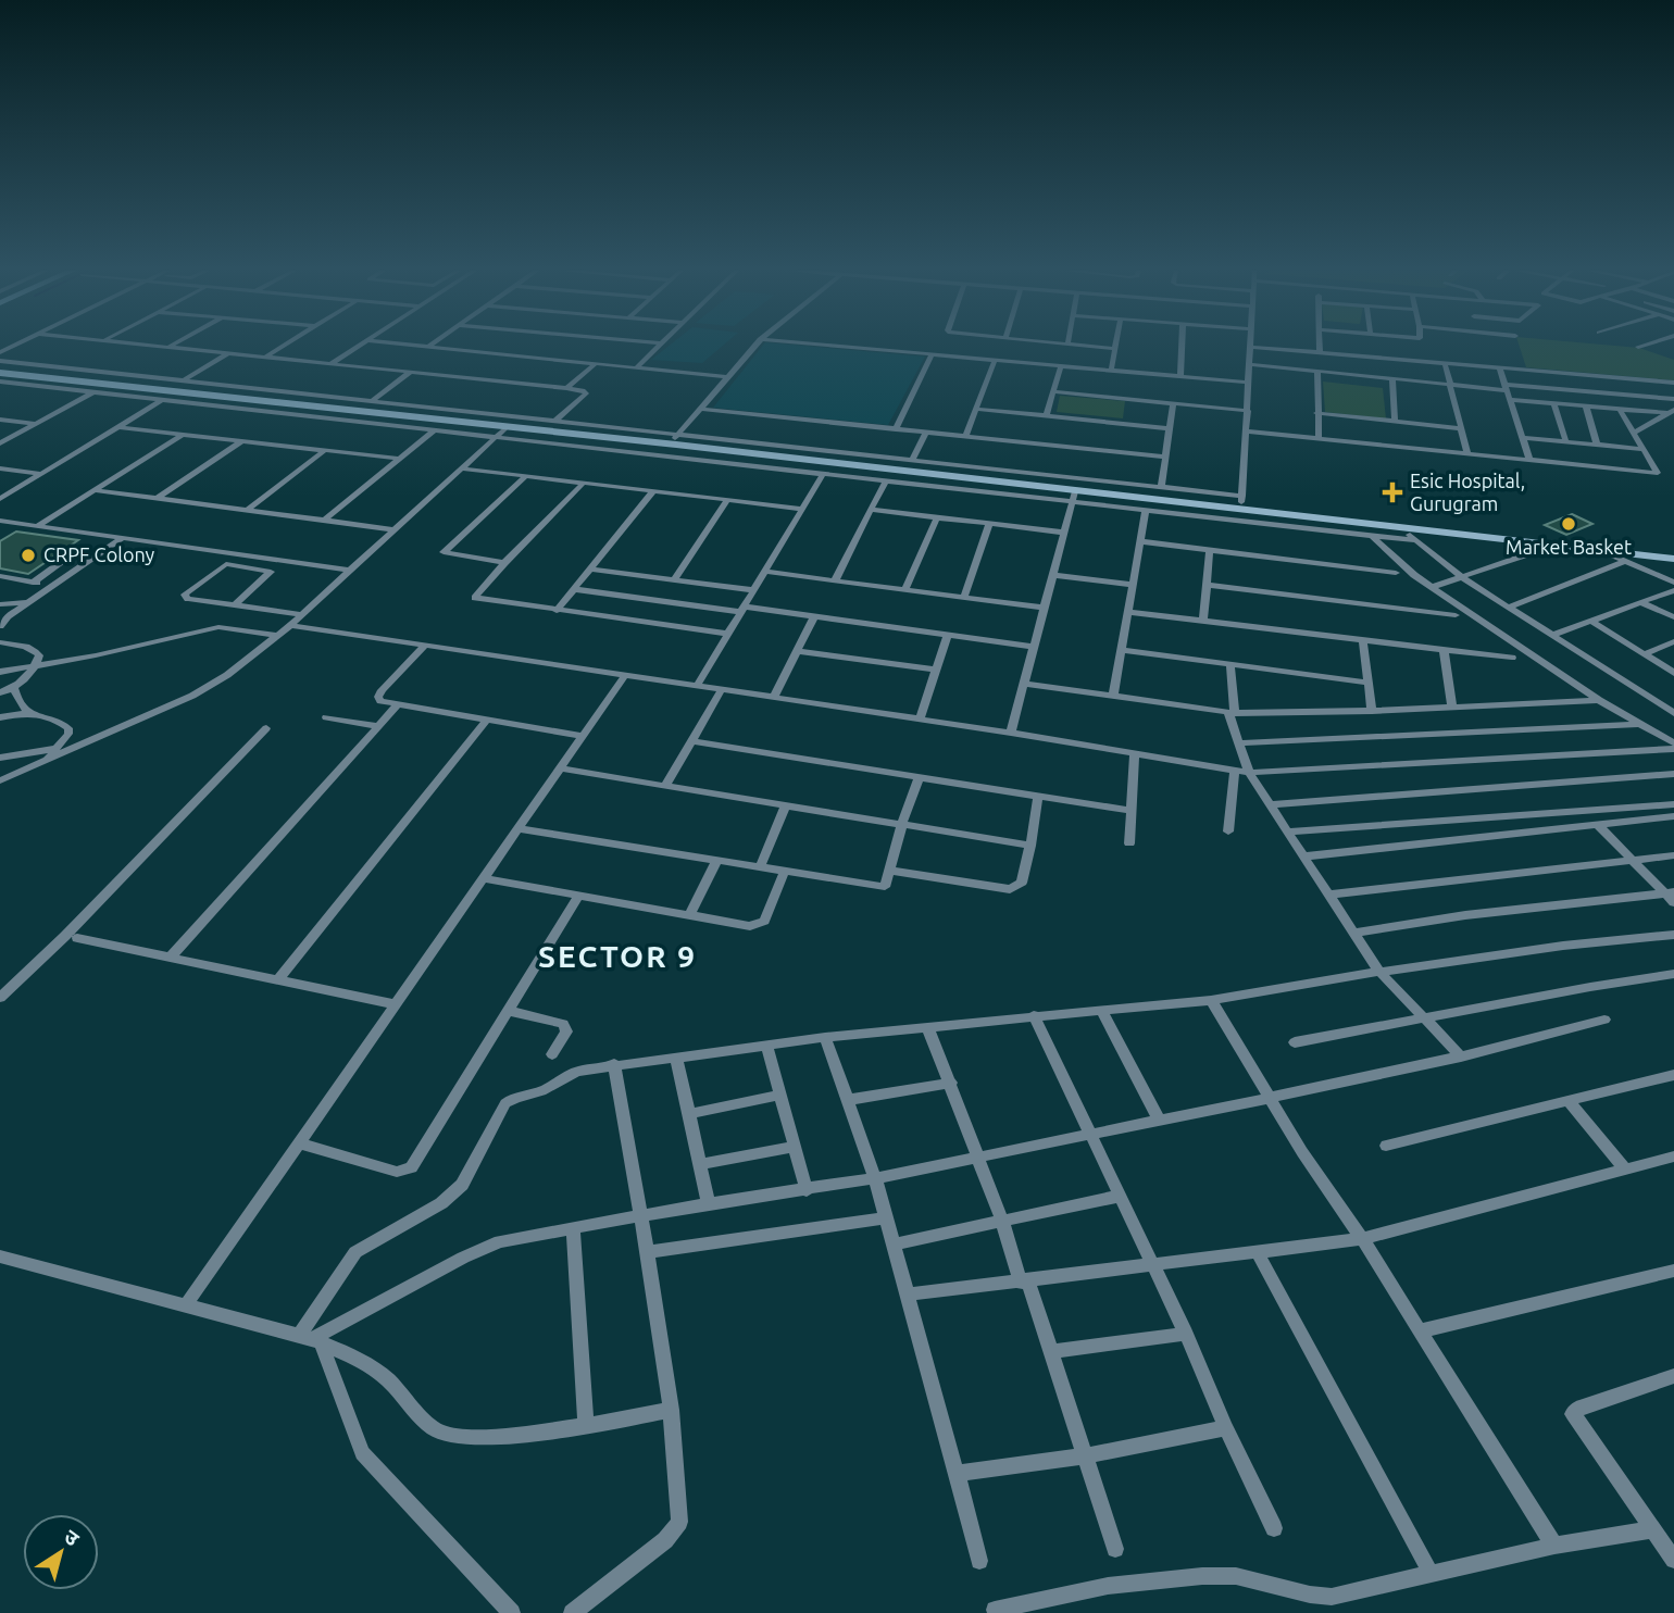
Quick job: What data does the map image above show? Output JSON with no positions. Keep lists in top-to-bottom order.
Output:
{
  "districts": ["SECTOR 9"],
  "places": {
    "health": ["Esic Hospital, Gurugram"],
    "other": ["Market Basket", "CRPF Colony"]
  },
  "north": "top right"
}
